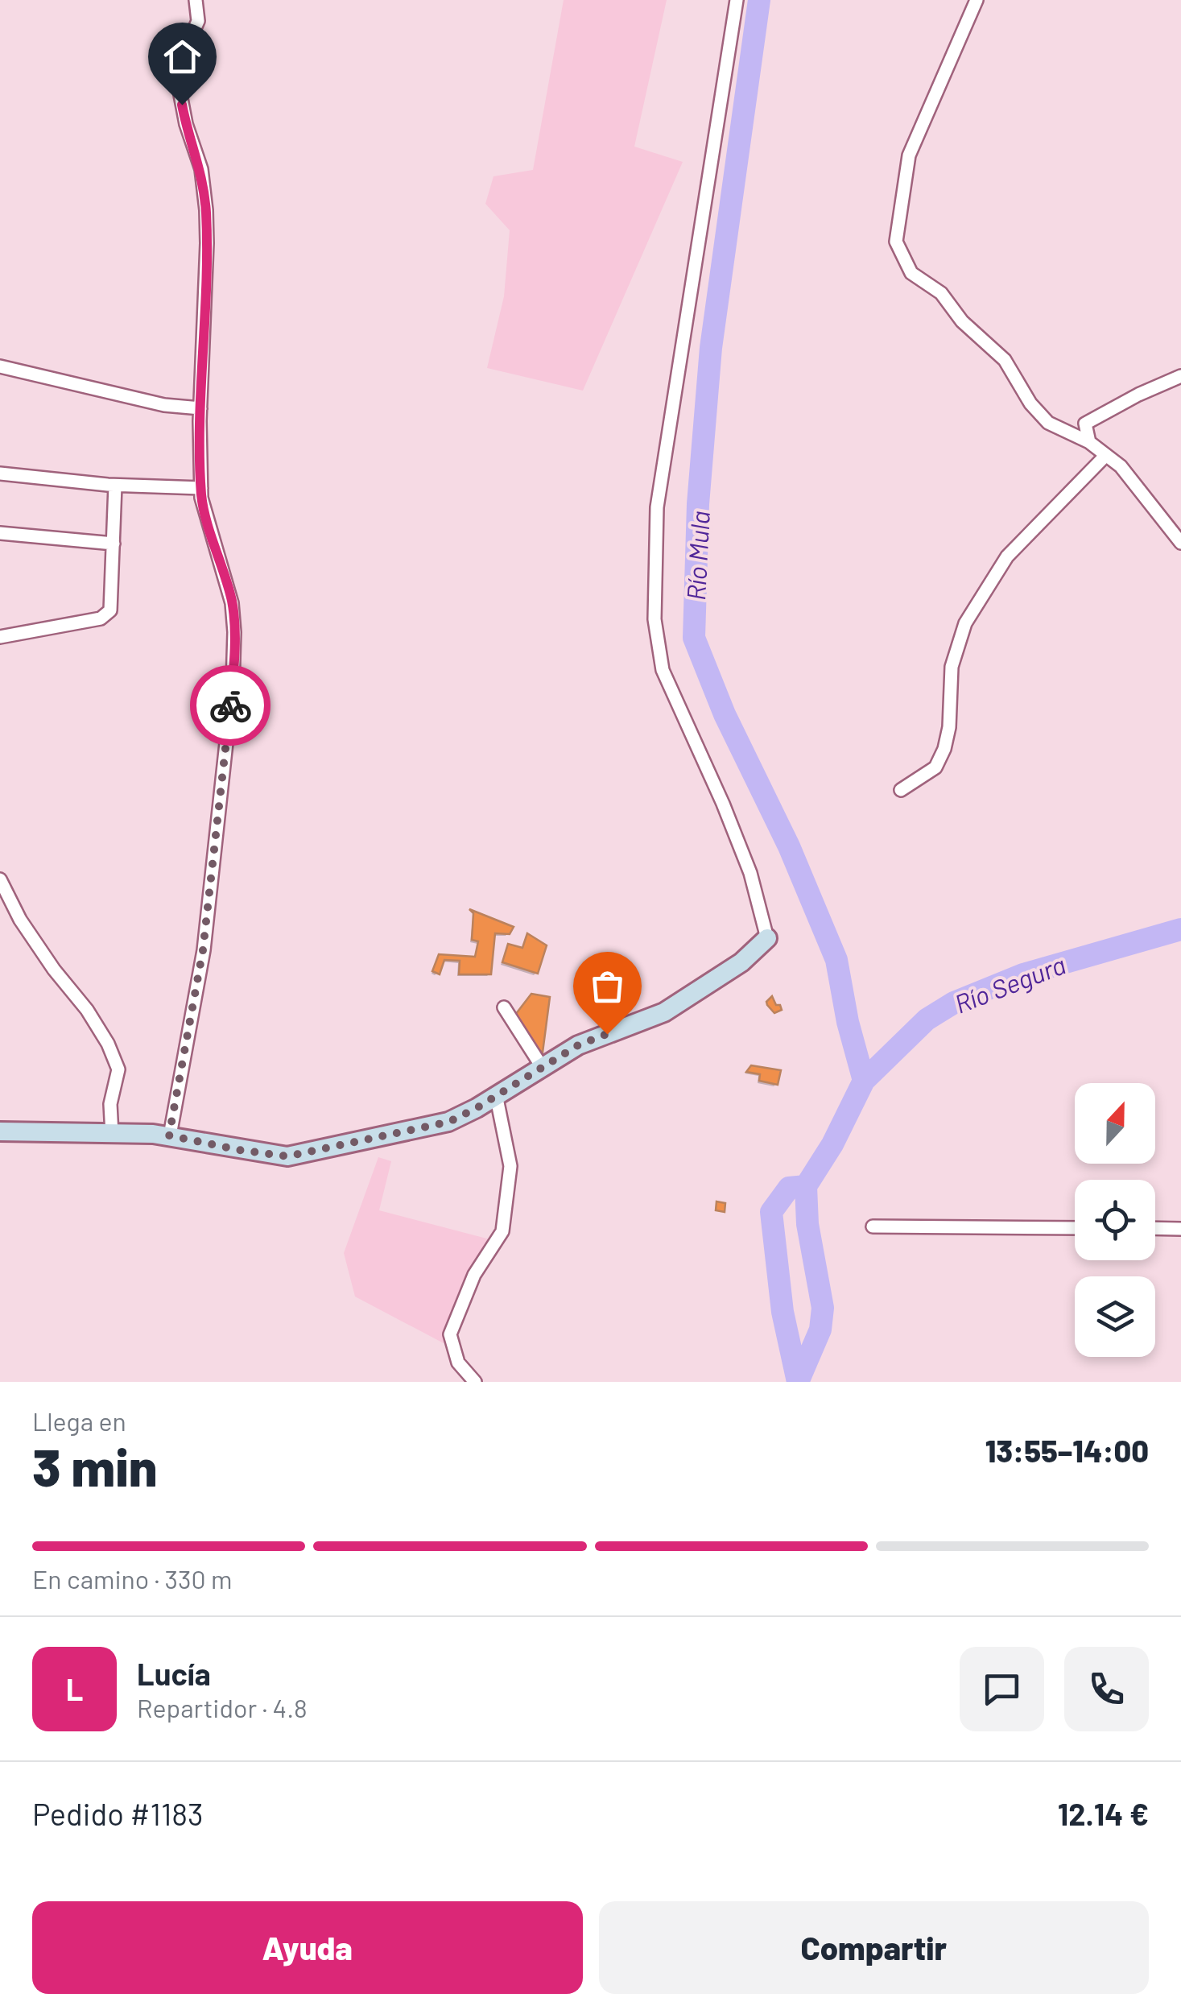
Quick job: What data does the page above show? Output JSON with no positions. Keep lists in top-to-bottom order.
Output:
{
  "water": ["Río Mula", "Río Segura"],
  "north": "top",
  "page": {
    "heading": ["3 min", "Llega en", "13:55–14:00"],
    "panel": [
      "Lucía",
      "Repartidor · 4.8",
      "Pedido #1183",
      "12.14 €"
    ],
    "bar": "En camino · 330 m",
    "round": "L",
    "buttons": ["Ayuda", "Compartir"]
  }
}
